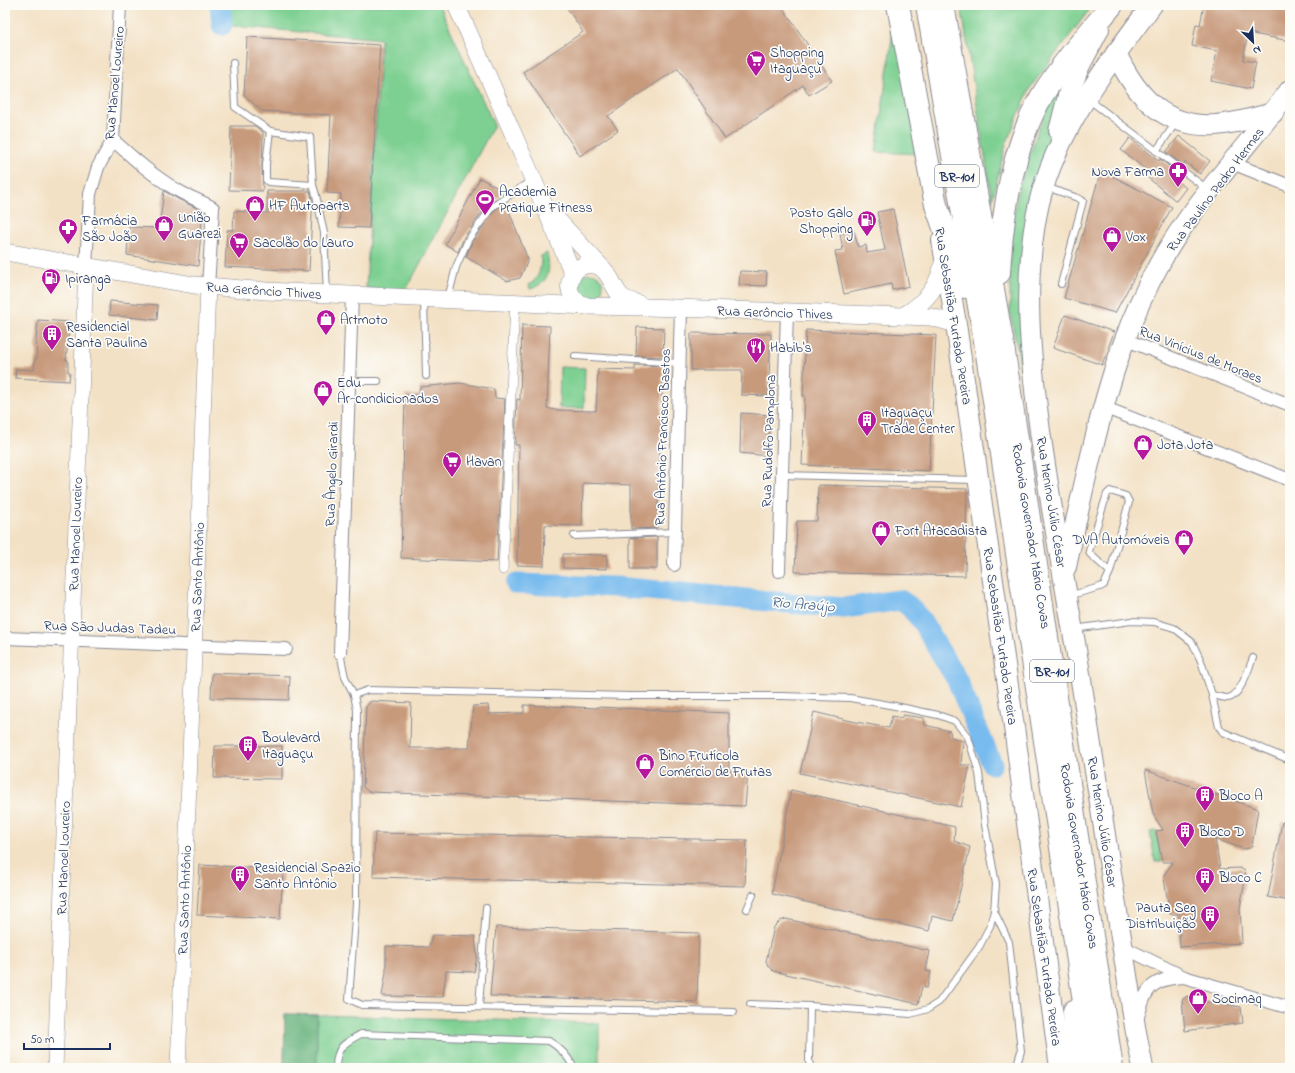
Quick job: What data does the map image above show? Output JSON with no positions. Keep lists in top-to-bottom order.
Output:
{
  "streets": {
    "highway": ["BR-101", "Rodovia Governador Mário Covas"],
    "main road": [
      "Rua Paulino Pedro Hermes",
      "Rua Gerôncio Thives",
      "Rua Sebastião Furtado Pereira",
      "Rua Menino Júlio César"
    ],
    "street": [
      "Rua Manoel Loureiro",
      "Rua Vinícius de Moraes",
      "Rua Antônio Francisco Bastos",
      "Rua Rudolfo Pamplona",
      "Rua Ângelo Girardi",
      "Rua Santo Antônio",
      "Rua São Judas Tadeu"
    ]
  },
  "crossings": [
    ["Rua Manoel Loureiro", "Rua Gerôncio Thives"],
    ["Rua Manoel Loureiro", "Rua Santo Antônio"],
    ["Rua Manoel Loureiro", "Rua São Judas Tadeu"],
    ["Rua Paulino Pedro Hermes", "Rua Vinícius de Moraes"],
    ["Rua Paulino Pedro Hermes", "Rua Menino Júlio César"],
    ["Rua Gerôncio Thives", "Rua Sebastião Furtado Pereira"],
    ["Rua Gerôncio Thives", "Rua Antônio Francisco Bastos"],
    ["Rua Gerôncio Thives", "Rua Rudolfo Pamplona"],
    ["Rua Gerôncio Thives", "Rua Ângelo Girardi"],
    ["Rua Gerôncio Thives", "Rua Santo Antônio"],
    ["Rua Santo Antônio", "Rua São Judas Tadeu"]
  ],
  "water": ["Rio Araújo"],
  "places": {
    "supermarket": ["Shopping Itaguaçu", "Sacolão do Lauro", "Havan"],
    "pharmacy": ["Nova Farma", "Farmácia São João"],
    "sports": ["Academia Pratique Fitness"],
    "shop": [
      "HF Autoparts",
      "União Guarezi",
      "Vox",
      "Artmoto",
      "Edu Ar-condicionados",
      "Jota Jota",
      "Fort Atacadista",
      "DVA Automóveis",
      "Bino Frutícola Comércio de Frutas",
      "Socimaq"
    ],
    "fuel station": ["Posto Galo Shopping", "Ipiranga"],
    "building": [
      "Residencial Santa Paulina",
      "Itaguaçu Trade Center",
      "Boulevard Itaguaçu",
      "Bloco A",
      "Bloco D",
      "Residencial Spazio Santo Antônio",
      "Bloco C",
      "Pauta Seg Distribuição"
    ],
    "restaurant": ["Habib's"]
  },
  "scale_bar": "50 m",
  "north": "bottom right"
}
